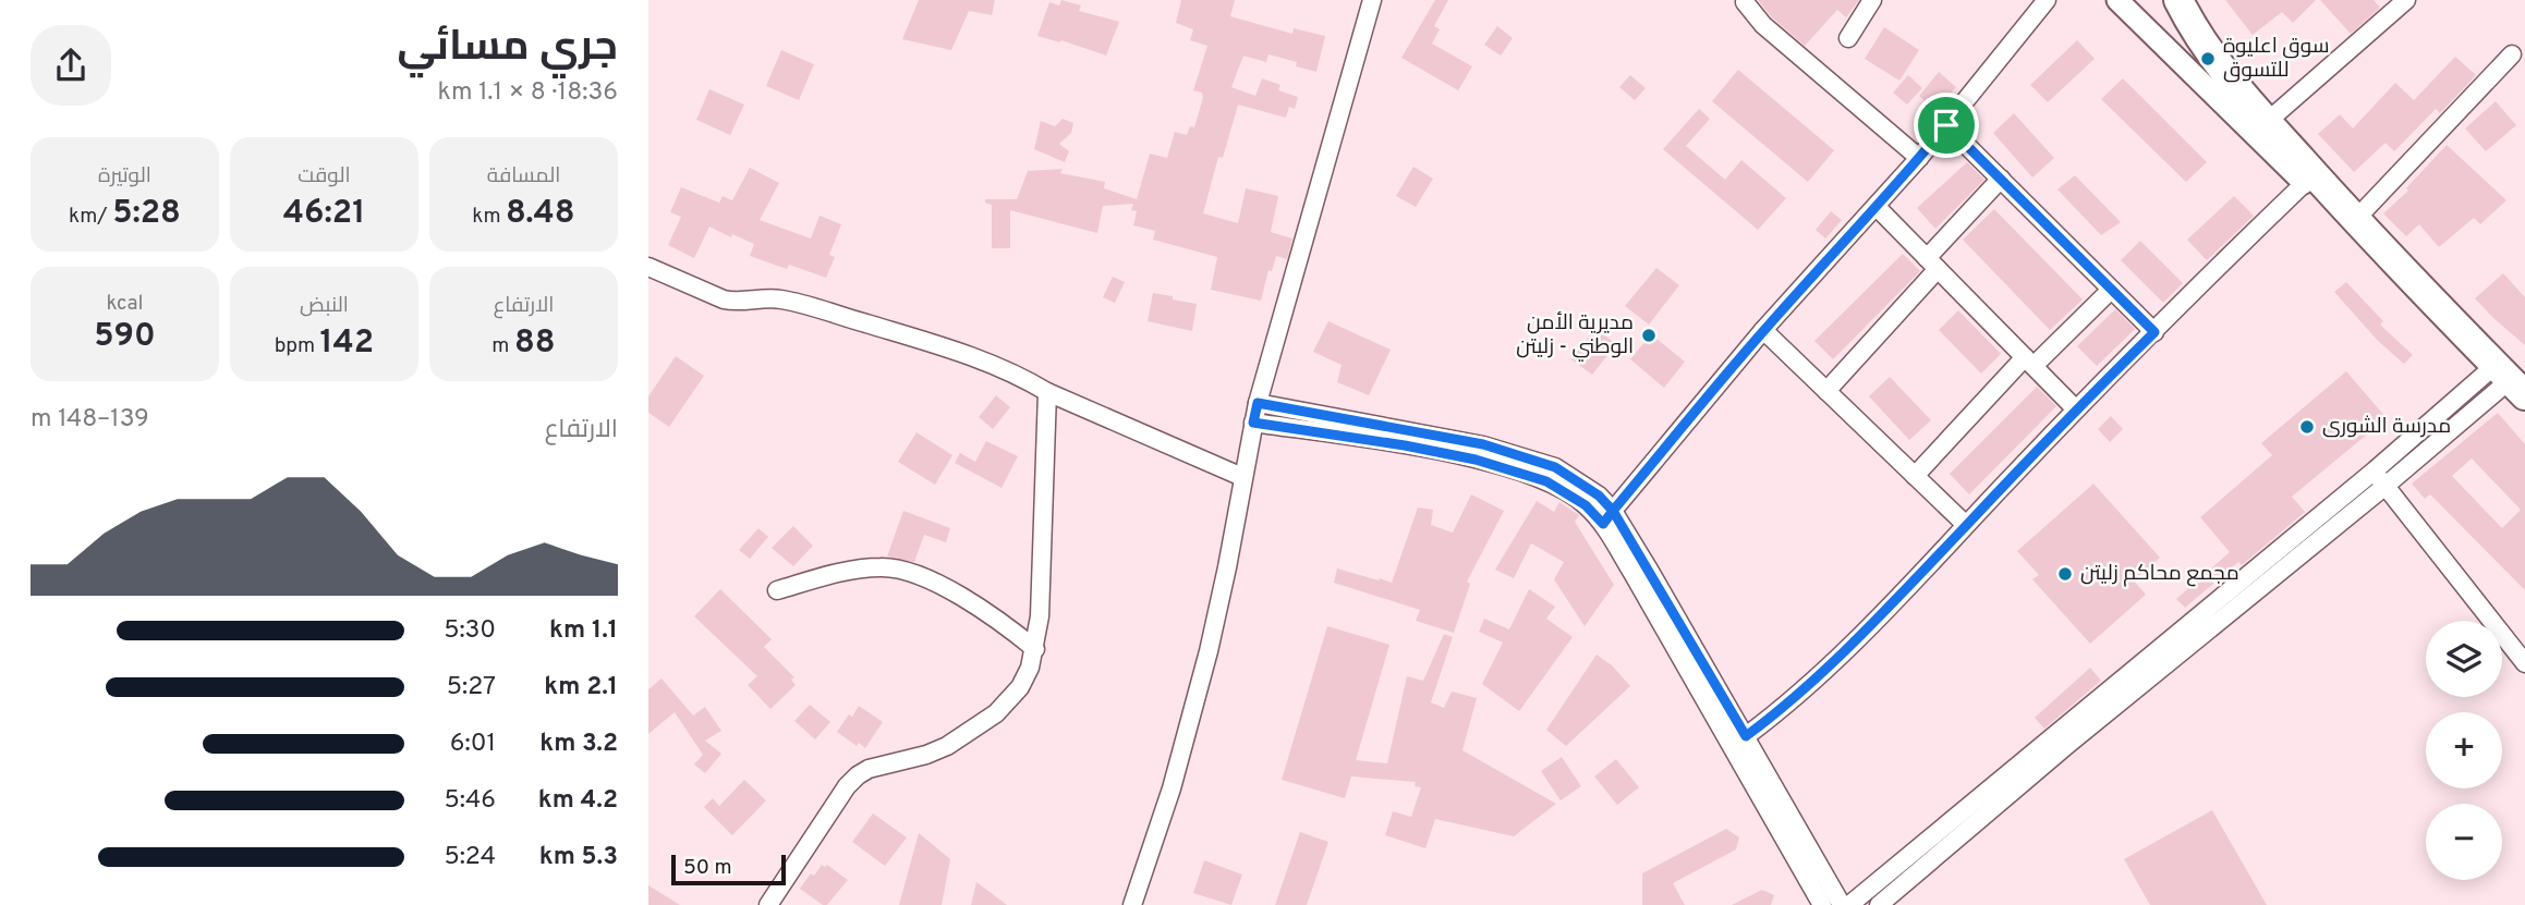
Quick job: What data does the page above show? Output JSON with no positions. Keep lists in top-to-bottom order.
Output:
{
  "places": [
    "سوق اعليوة للتسوق",
    "مديرية الأمن الوطني - زليتن",
    "مدرسة الشورى",
    "مجمع محاكم زليتن"
  ],
  "scale_bar": "50 m",
  "page": {
    "heading": ["جري مسائي", "18:36 · 8 × 1.1 km"],
    "stats": [
      ["المسافة", "8.48 km"],
      ["الوقت", "46:21"],
      ["الوتيرة", "5:28 /km"],
      ["الارتفاع", "88 m"],
      ["النبض", "142 bpm"],
      ["kcal", "590"]
    ],
    "chart": ["الارتفاع", "139–148 m"],
    "list": [
      {
        "name": "1.1 km",
        "note": "5:30"
      },
      {
        "name": "2.1 km",
        "note": "5:27"
      },
      {
        "name": "3.2 km",
        "note": "6:01"
      },
      {
        "name": "4.2 km",
        "note": "5:46"
      },
      {
        "name": "5.3 km",
        "note": "5:24"
      }
    ],
    "map_buttons": ["+", "−"],
    "scale": "50 m"
  }
}
